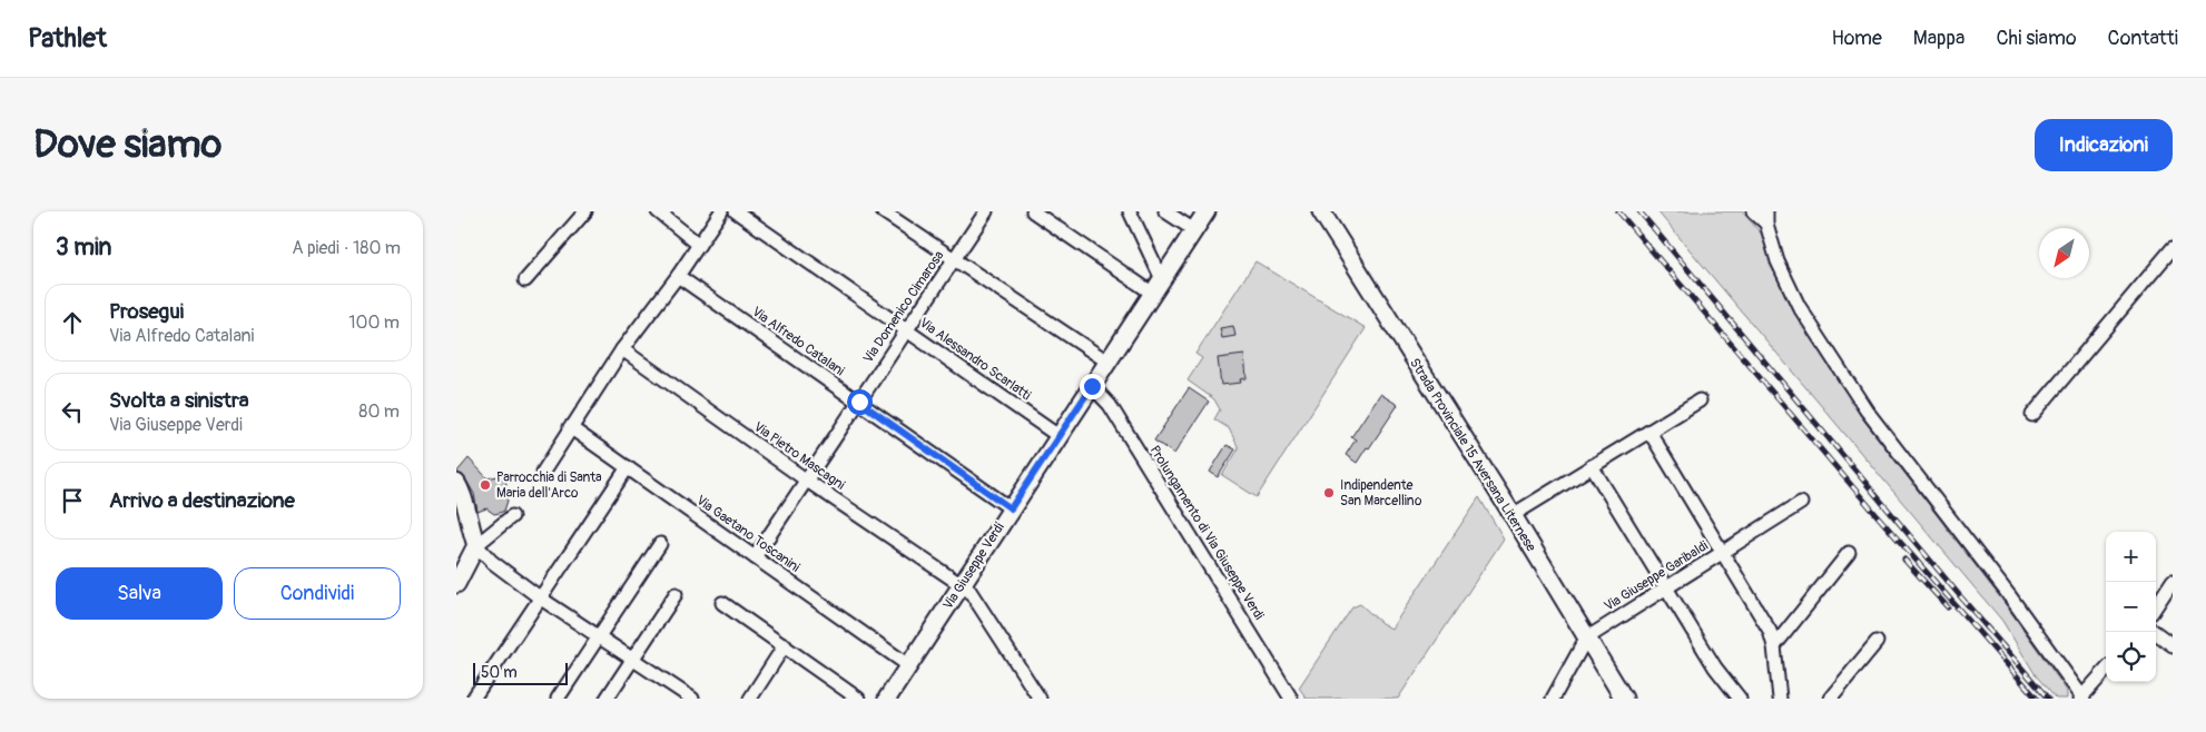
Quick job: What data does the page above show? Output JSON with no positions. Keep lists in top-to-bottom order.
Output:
{
  "streets": {
    "street": [
      "Via Domenico Cimarosa",
      "Via Alfredo Catalani",
      "Via Alessandro Scarlatti",
      "Strada Provinciale 15 Aversana Liternese",
      "Via Pietro Mascagni",
      "Prolungamento di Via Giuseppe Verdi",
      "Via Gaetano Toscanini",
      "Via Giuseppe Verdi",
      "Via Giuseppe Garibaldi"
    ]
  },
  "crossings": [
    ["Via Domenico Cimarosa", "Via Alfredo Catalani"],
    ["Via Domenico Cimarosa", "Via Alessandro Scarlatti"],
    ["Via Domenico Cimarosa", "Via Pietro Mascagni"],
    ["Via Domenico Cimarosa", "Via Gaetano Toscanini"],
    ["Via Alfredo Catalani", "Via Giuseppe Verdi"],
    ["Via Alessandro Scarlatti", "Via Giuseppe Verdi"],
    ["Strada Provinciale 15 Aversana Liternese", "Via Giuseppe Garibaldi"],
    ["Via Pietro Mascagni", "Via Giuseppe Verdi"],
    ["Prolungamento di Via Giuseppe Verdi", "Via Giuseppe Verdi"],
    ["Via Gaetano Toscanini", "Via Giuseppe Verdi"]
  ],
  "places": ["Parrocchia di Santa Maria dell'Arco", "Indipendente San Marcellino"],
  "scale_bar": "50 m",
  "north": "bottom left",
  "page": {
    "header": "Pathlet",
    "nav": [
      "Home",
      "Mappa",
      "Chi siamo",
      "Contatti"
    ],
    "buttons": [
      "Indicazioni",
      ["Salva", "Condividi"]
    ],
    "title": "Dove siamo",
    "heading": ["3 min", "A piedi · 180 m"],
    "list": [
      ["Prosegui", "Via Alfredo Catalani", "100 m"],
      ["Svolta a sinistra", "Via Giuseppe Verdi", "80 m"],
      "Arrivo a destinazione"
    ],
    "map_buttons": ["+", "−"],
    "scale": "50 m"
  }
}
